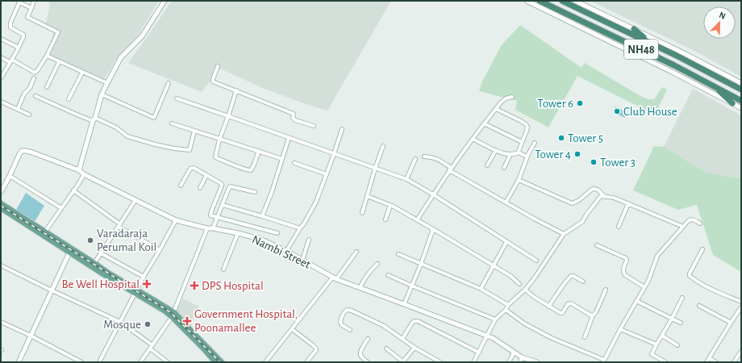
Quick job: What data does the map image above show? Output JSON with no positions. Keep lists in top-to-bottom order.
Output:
{
  "streets": {
    "highway": ["NH48"],
    "street": ["Nambi Street"]
  },
  "places": {
    "other": [
      "Tower 6",
      "Club House",
      "Tower 5",
      "Tower 4",
      "Tower 3",
      "Varadaraja Perumal Koil",
      "Mosque"
    ],
    "health": ["Be Well Hospital", "DPS Hospital", "Government Hospital, Poonamallee"]
  },
  "north": "top right"
}
